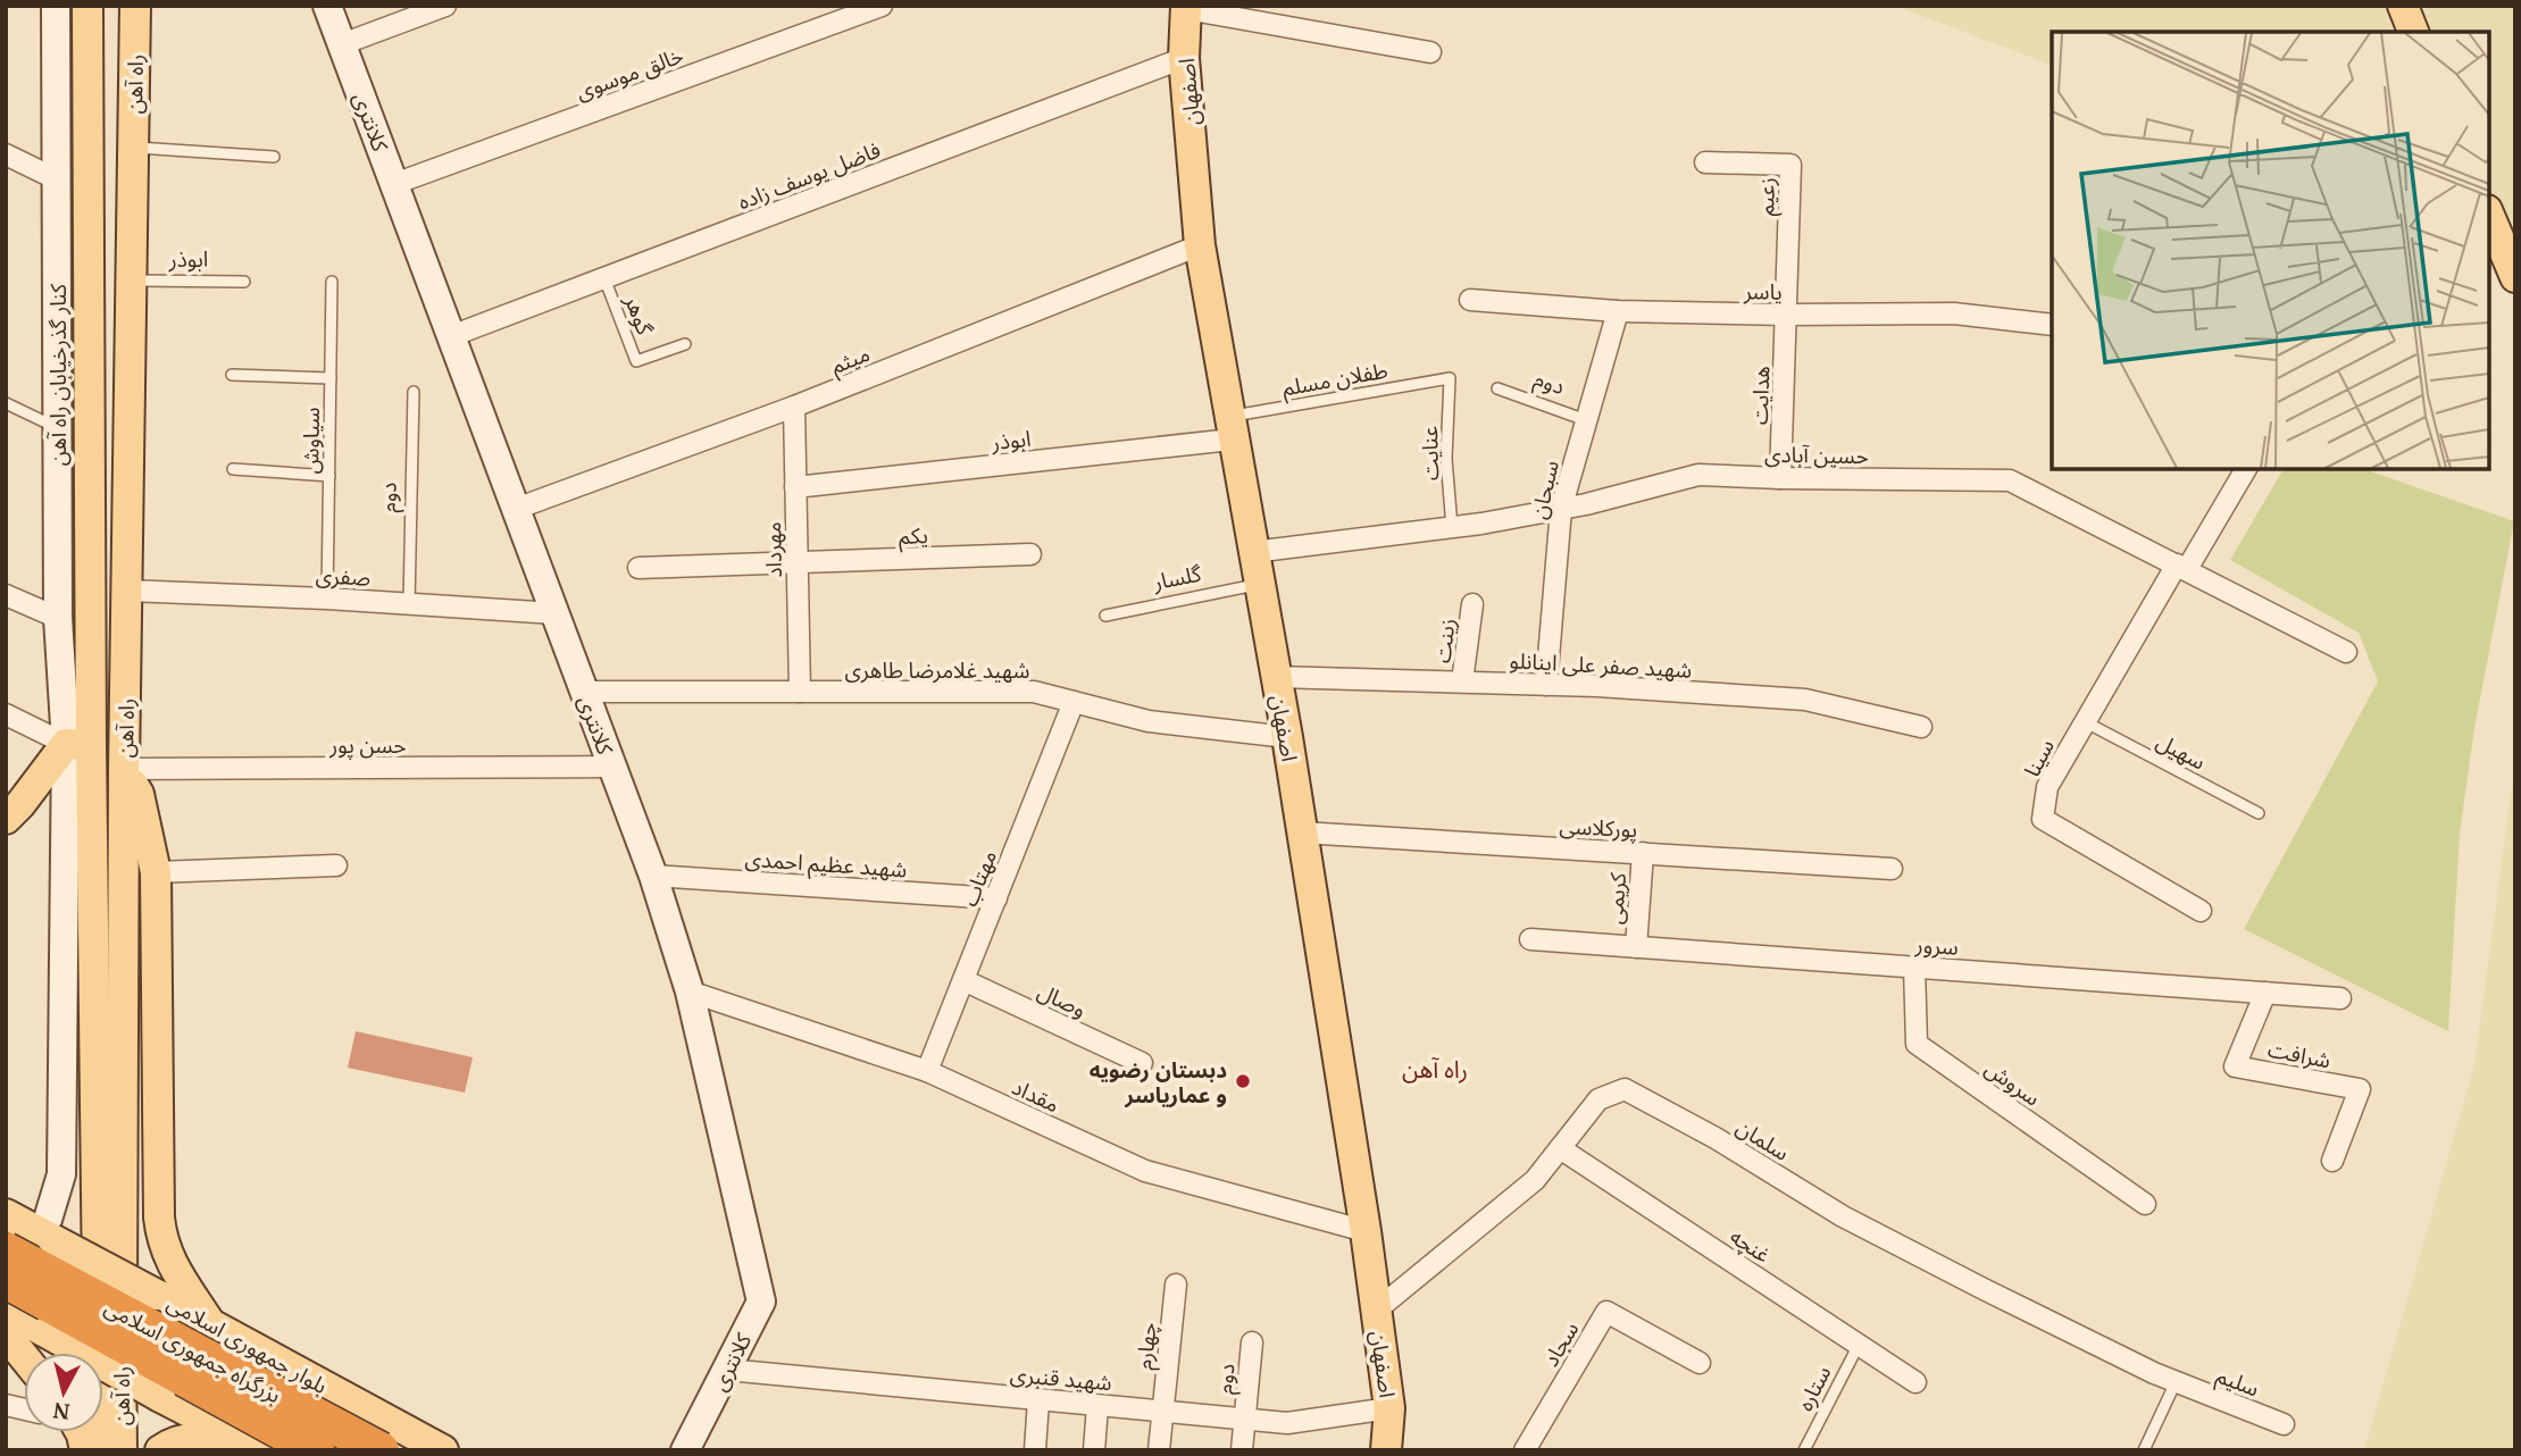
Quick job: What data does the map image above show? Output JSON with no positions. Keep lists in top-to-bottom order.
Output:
{
  "streets": {
    "highway": ["بزرگراه جمهوری اسلامی"],
    "main road": ["راه آهن", "اصفهان", "بلوار جمهوری اسلامی"],
    "street": [
      "خالق موسوی",
      "کلانتری",
      "فاضل یوسف زاده",
      "زعیم",
      "ابوذر",
      "یاسر",
      "میثم",
      "کنار گذرخیابان راه آهن",
      "دوم",
      "هدایت",
      "حسین آبادی",
      "سبحان",
      "یکم",
      "مهرداد",
      "صفری",
      "زینت",
      "شهید صفر علی اینانلو",
      "شهید غلامرضا طاهری",
      "حسن پور",
      "سینا",
      "پورکلاسی",
      "شهید عظیم احمدی",
      "مهتاب",
      "کریمی",
      "سرور",
      "وصال",
      "شرافت",
      "سروش",
      "مقداد",
      "سلمان",
      "غنچه",
      "سجاد",
      "چهارم",
      "شهید قنبری",
      "سلیم"
    ],
    "lane": [
      "گوهر",
      "طفلان مسلم",
      "سیاوش",
      "عنایت",
      "گلسار",
      "سهیل",
      "ستاره"
    ]
  },
  "crossings": [
    ["خالق موسوی", "کلانتری"],
    ["راه آهن", "ابوذر"],
    ["راه آهن", "کنار گذرخیابان راه آهن"],
    ["راه آهن", "صفری"],
    ["راه آهن", "حسن پور"],
    ["اصفهان", "فاضل یوسف زاده"],
    ["اصفهان", "ابوذر"],
    ["اصفهان", "میثم"],
    ["اصفهان", "طفلان مسلم"],
    ["اصفهان", "حسین آبادی"],
    ["اصفهان", "گلسار"],
    ["اصفهان", "شهید صفر علی اینانلو"],
    ["اصفهان", "شهید غلامرضا طاهری"],
    ["اصفهان", "پورکلاسی"],
    ["اصفهان", "مقداد"],
    ["اصفهان", "سلمان"],
    ["اصفهان", "شهید قنبری"],
    ["کلانتری", "فاضل یوسف زاده"],
    ["کلانتری", "میثم"],
    ["کلانتری", "صفری"],
    ["کلانتری", "شهید غلامرضا طاهری"],
    ["کلانتری", "حسن پور"],
    ["کلانتری", "شهید عظیم احمدی"],
    ["کلانتری", "مقداد"],
    ["کلانتری", "شهید قنبری"],
    ["فاضل یوسف زاده", "گوهر"],
    ["زعیم", "یاسر"],
    ["زعیم", "هدایت"],
    ["ابوذر", "طفلان مسلم"],
    ["ابوذر", "مهرداد"],
    ["یاسر", "هدایت"],
    ["یاسر", "سبحان"],
    ["میثم", "مهرداد"],
    ["کنار گذرخیابان راه آهن", "بلوار جمهوری اسلامی"],
    ["طفلان مسلم", "عنایت"],
    ["دوم", "سبحان"],
    ["دوم", "صفری"],
    ["دوم", "شهید قنبری"],
    ["هدایت", "حسین آبادی"],
    ["سیاوش", "صفری"],
    ["عنایت", "حسین آبادی"],
    ["حسین آبادی", "سبحان"],
    ["حسین آبادی", "سینا"],
    ["سبحان", "شهید صفر علی اینانلو"],
    ["یکم", "مهرداد"],
    ["مهرداد", "شهید غلامرضا طاهری"],
    ["زینت", "شهید صفر علی اینانلو"],
    ["شهید غلامرضا طاهری", "مهتاب"],
    ["سهیل", "سینا"],
    ["پورکلاسی", "کریمی"],
    ["شهید عظیم احمدی", "مهتاب"],
    ["مهتاب", "وصال"],
    ["مهتاب", "مقداد"],
    ["کریمی", "سرور"],
    ["سرور", "شرافت"],
    ["سرور", "سروش"],
    ["سلمان", "غنچه"],
    ["سلمان", "سلیم"],
    ["غنچه", "ستاره"],
    ["چهارم", "شهید قنبری"]
  ],
  "districts": ["راه آهن"],
  "places": ["دبستان رضویه و عماریاسر"],
  "north": "bottom"
}
